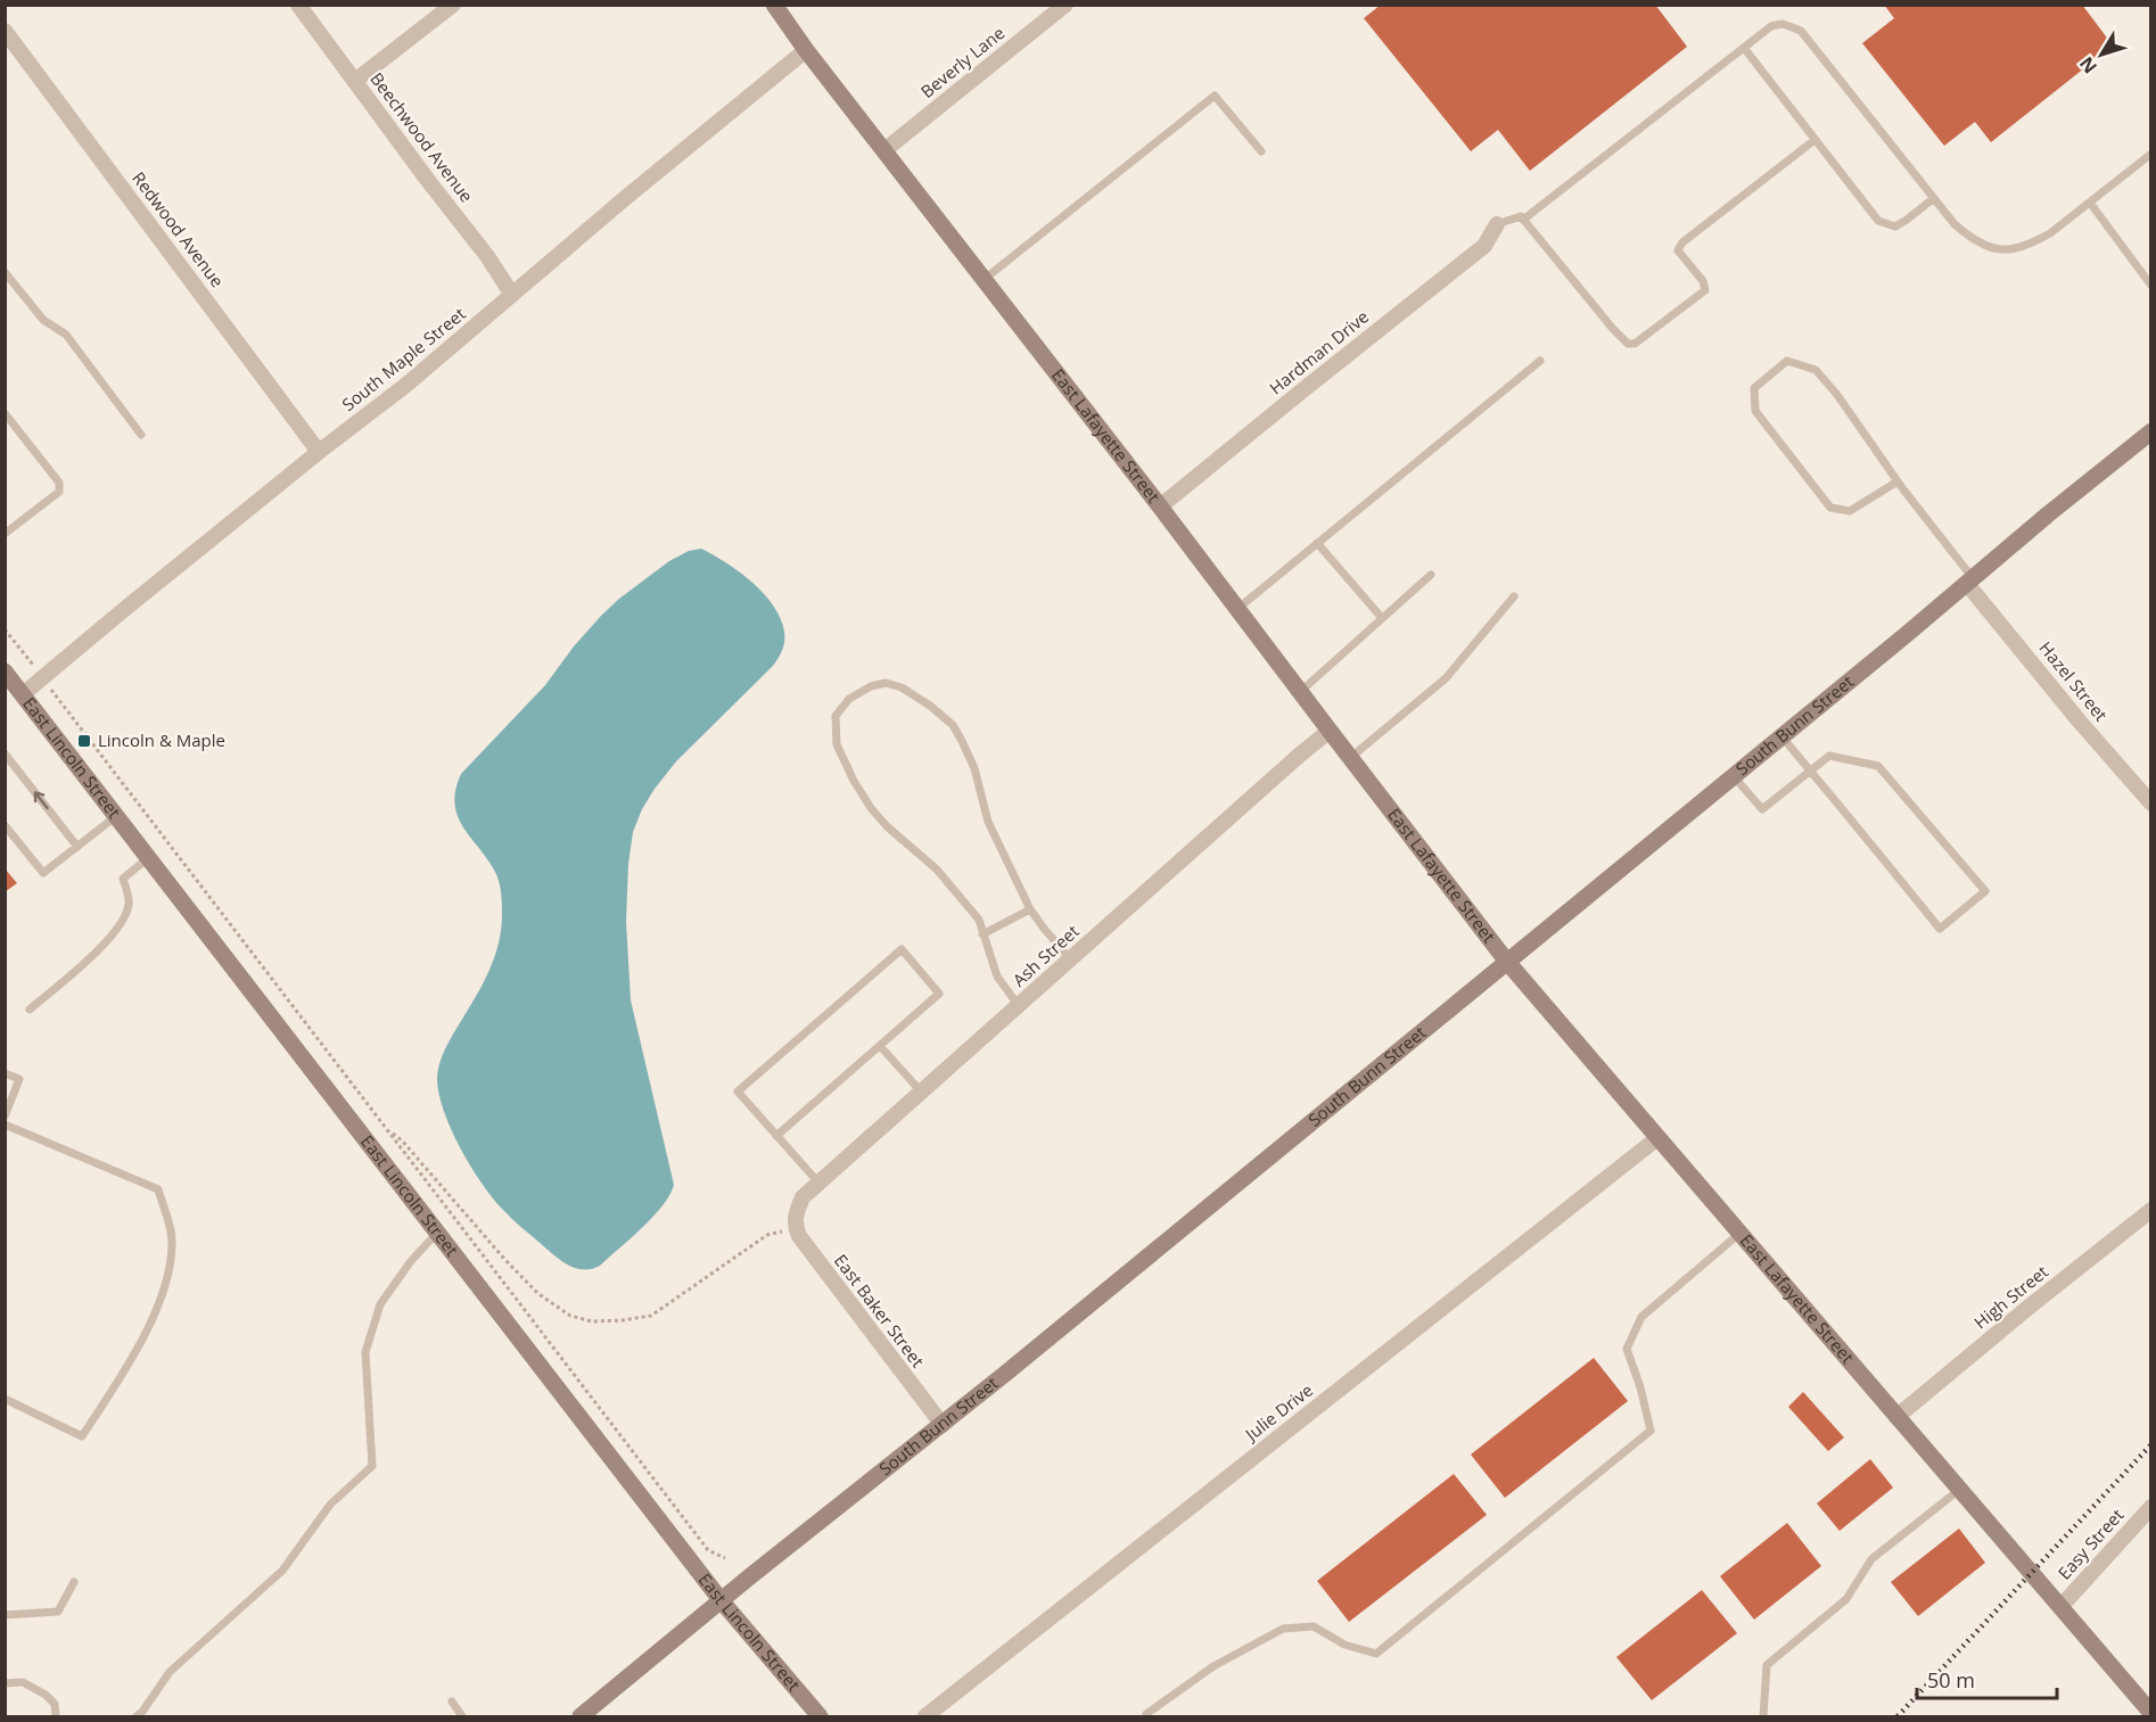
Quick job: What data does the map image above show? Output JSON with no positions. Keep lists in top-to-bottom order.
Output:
{
  "streets": {
    "street": [
      "Beverly Lane",
      "Beechwood Avenue",
      "Redwood Avenue",
      "Hardman Drive",
      "South Maple Street",
      "East Lafayette Street",
      "Hazel Street",
      "South Bunn Street",
      "East Lincoln Street",
      "Ash Street",
      "High Street",
      "East Baker Street",
      "Julie Drive",
      "Easy Street"
    ]
  },
  "crossings": [
    ["Beverly Lane", "East Lafayette Street"],
    ["Beechwood Avenue", "South Maple Street"],
    ["Redwood Avenue", "South Maple Street"],
    ["Hardman Drive", "East Lafayette Street"],
    ["South Maple Street", "East Lafayette Street"],
    ["South Maple Street", "East Lincoln Street"],
    ["East Lafayette Street", "South Bunn Street"],
    ["East Lafayette Street", "Ash Street"],
    ["East Lafayette Street", "High Street"],
    ["East Lafayette Street", "Julie Drive"],
    ["East Lafayette Street", "Easy Street"],
    ["Hazel Street", "South Bunn Street"],
    ["South Bunn Street", "East Lincoln Street"],
    ["South Bunn Street", "East Baker Street"],
    ["Ash Street", "East Baker Street"]
  ],
  "places": {
    "transit": ["Lincoln & Maple"]
  },
  "scale_bar": "50 m",
  "north": "bottom left"
}
